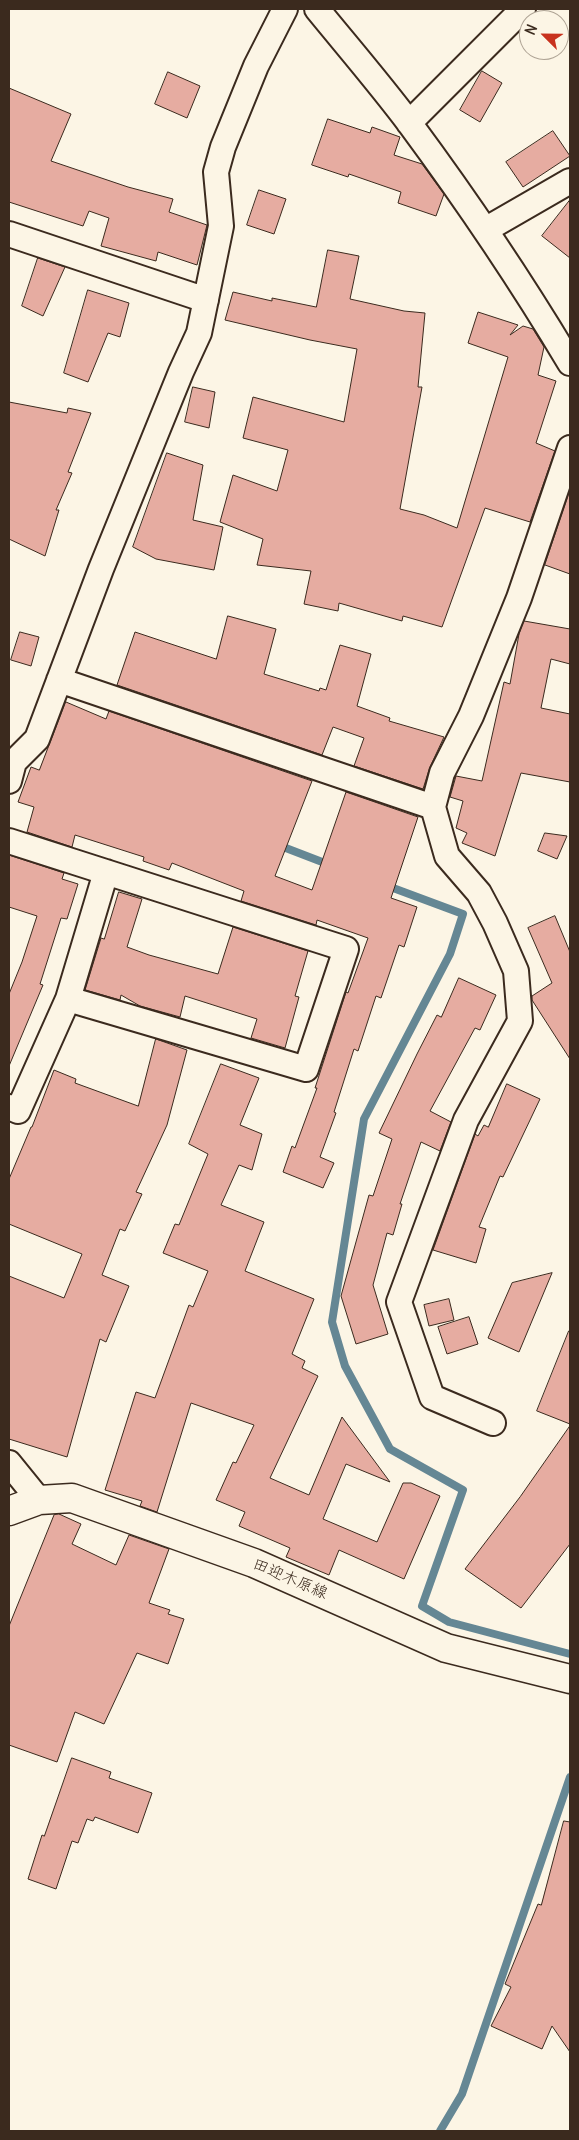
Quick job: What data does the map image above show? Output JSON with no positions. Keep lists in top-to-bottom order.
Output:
{
  "streets": {
    "main road": ["田迎木原線"]
  },
  "north": "top left"
}
